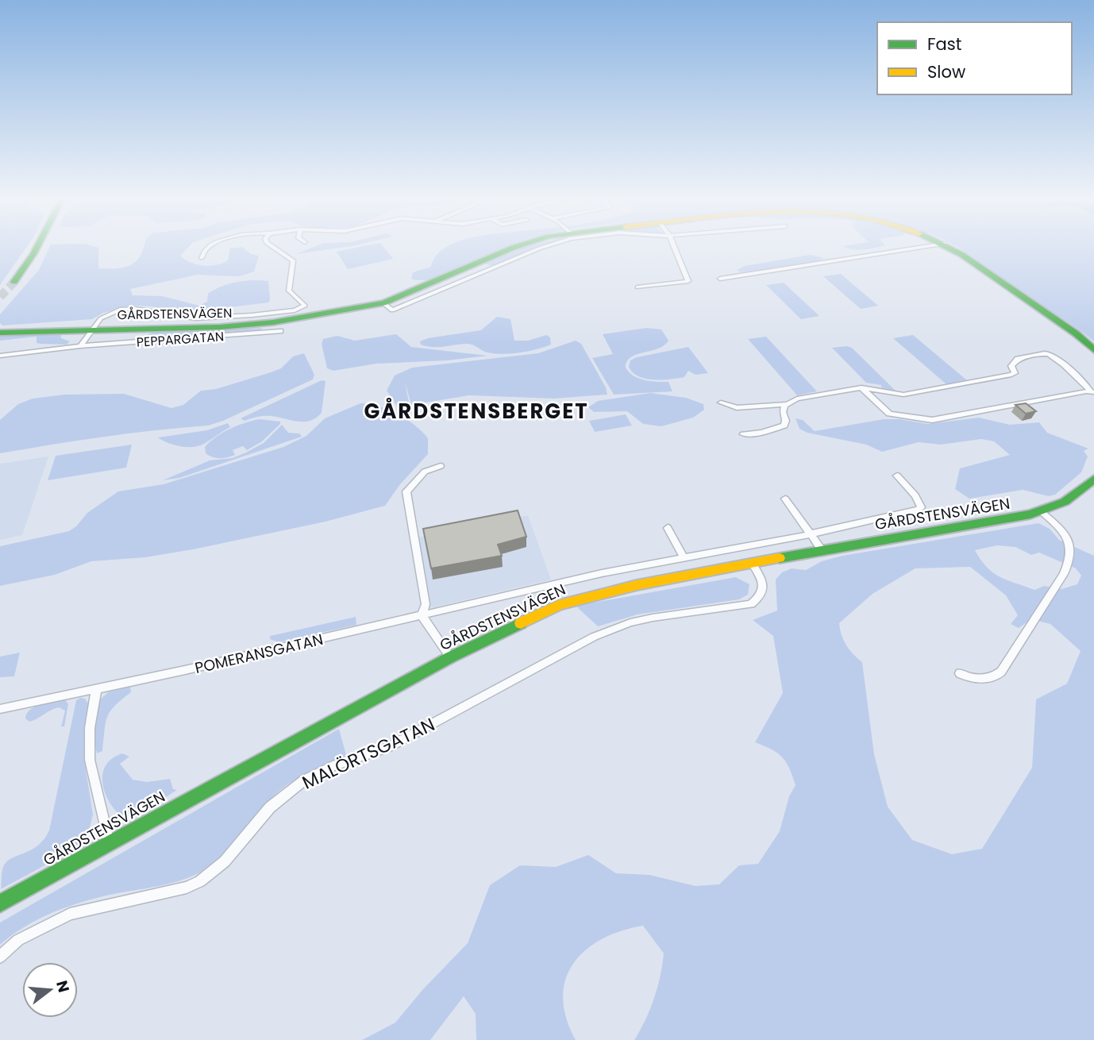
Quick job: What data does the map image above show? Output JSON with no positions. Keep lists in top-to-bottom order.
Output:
{
  "streets": {
    "main road": ["GÅRDSTENSVÄGEN"],
    "street": ["PEPPARGATAN", "POMERANSGATAN", "MALÖRTSGATAN"]
  },
  "crossings": [
    ["GÅRDSTENSVÄGEN", "MALÖRTSGATAN"]
  ],
  "districts": ["GÅRDSTENSBERGET"],
  "legend": ["Fast", "Slow"],
  "north": "right"
}
